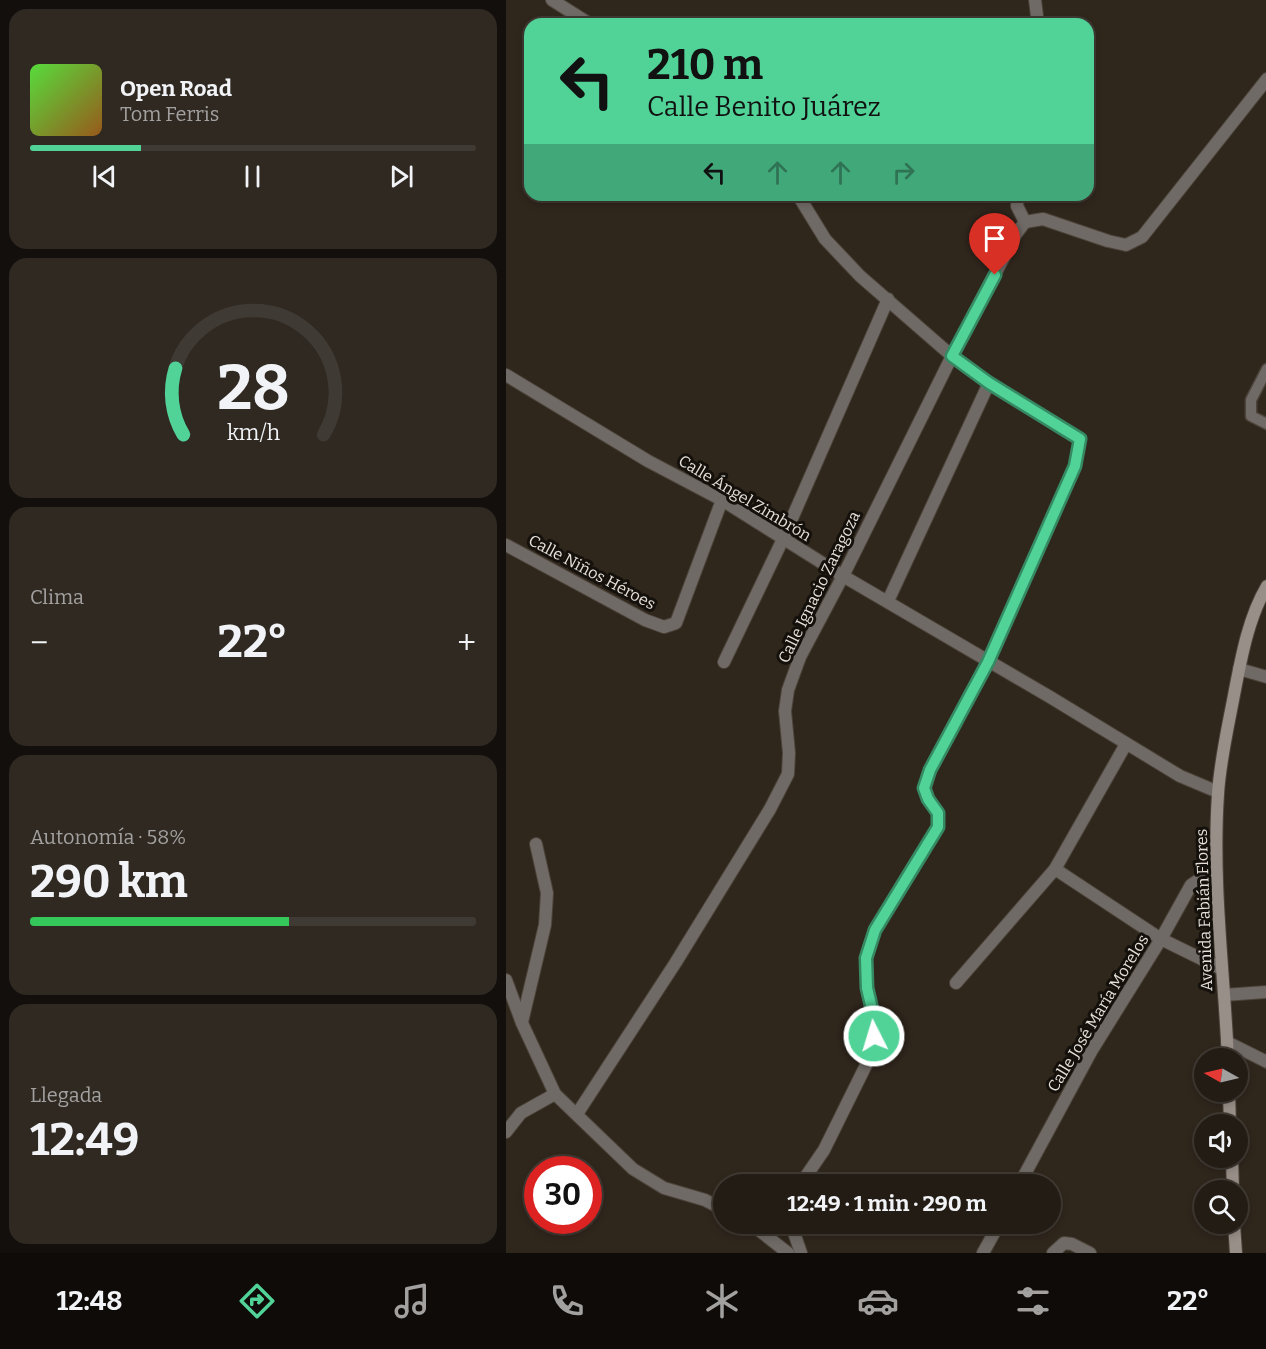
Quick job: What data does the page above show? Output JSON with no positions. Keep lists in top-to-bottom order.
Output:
{
  "streets": {
    "main road": ["Avenida Fabián Flores"],
    "street": [
      "Calle Ángel Zimbrón",
      "Calle Niños Héroes",
      "Calle Ignacio Zaragoza",
      "Calle José María Morelos"
    ]
  },
  "crossings": [
    ["Calle Ángel Zimbrón", "Calle Niños Héroes"],
    ["Calle Ángel Zimbrón", "Calle Ignacio Zaragoza"],
    ["Calle Ángel Zimbrón", "Avenida Fabián Flores"],
    ["Avenida Fabián Flores", "Calle José María Morelos"]
  ],
  "north": "left",
  "page": {
    "turn": ["210 m", "Calle Benito Juárez"],
    "song": ["Open Road", "Tom Ferris"],
    "tile": [
      "Clima",
      ["Autonomía · 58%", "290 km"],
      ["Llegada", "12:49"]
    ],
    "heat": ["−", "22°", "+"],
    "limit": "30",
    "trip": "12:49 · 1 min · 290 m",
    "tabs": ["12:48", "22°"],
    "gauge": ["28", "km/h"]
  }
}
